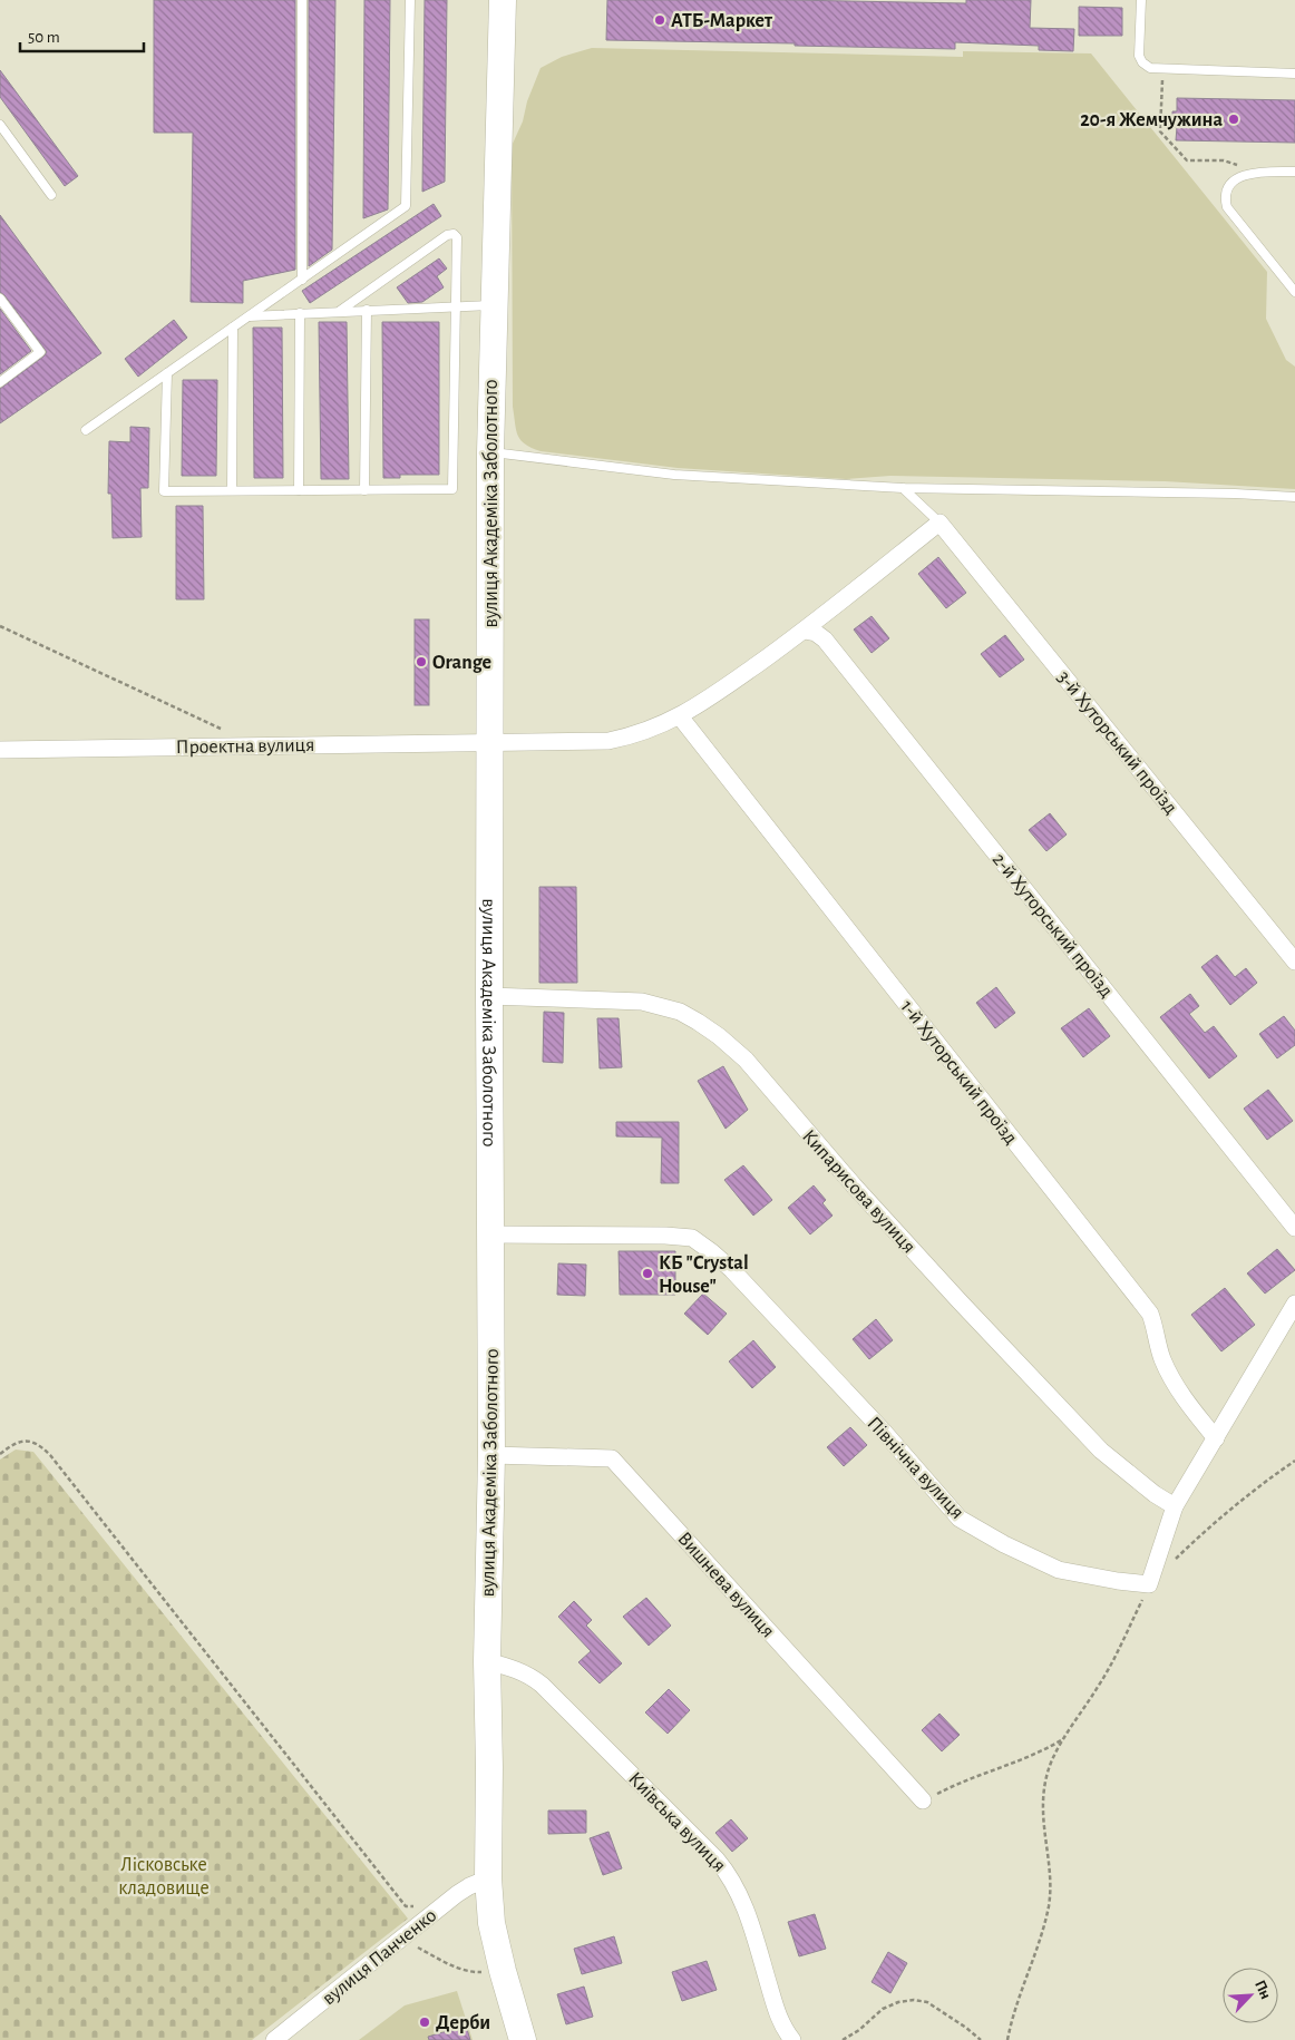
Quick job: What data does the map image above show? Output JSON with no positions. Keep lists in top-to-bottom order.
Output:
{
  "streets": {
    "main road": ["вулиця Академіка Заболотного"],
    "street": [
      "3-й Хуторський проїзд",
      "Проектна вулиця",
      "2-й Хуторський проїзд",
      "1-й Хуторський проїзд",
      "Кипарисова вулиця",
      "Північна вулиця",
      "Вишнева вулиця",
      "Київська вулиця",
      "вулиця Панченко"
    ]
  },
  "crossings": [
    ["вулиця Академіка Заболотного", "Проектна вулиця"],
    ["вулиця Академіка Заболотного", "Кипарисова вулиця"],
    ["вулиця Академіка Заболотного", "Північна вулиця"],
    ["вулиця Академіка Заболотного", "Вишнева вулиця"],
    ["вулиця Академіка Заболотного", "Київська вулиця"],
    ["вулиця Академіка Заболотного", "вулиця Панченко"],
    ["3-й Хуторський проїзд", "Проектна вулиця"],
    ["Проектна вулиця", "2-й Хуторський проїзд"],
    ["Проектна вулиця", "1-й Хуторський проїзд"]
  ],
  "parks": ["Лісковське кладовище"],
  "places": [
    "АТБ-Маркет",
    "20-я Жемчужина",
    "Orange",
    "КБ \"Crystal House\"",
    "Дерби"
  ],
  "scale_bar": "50 m",
  "north": "top right"
}
